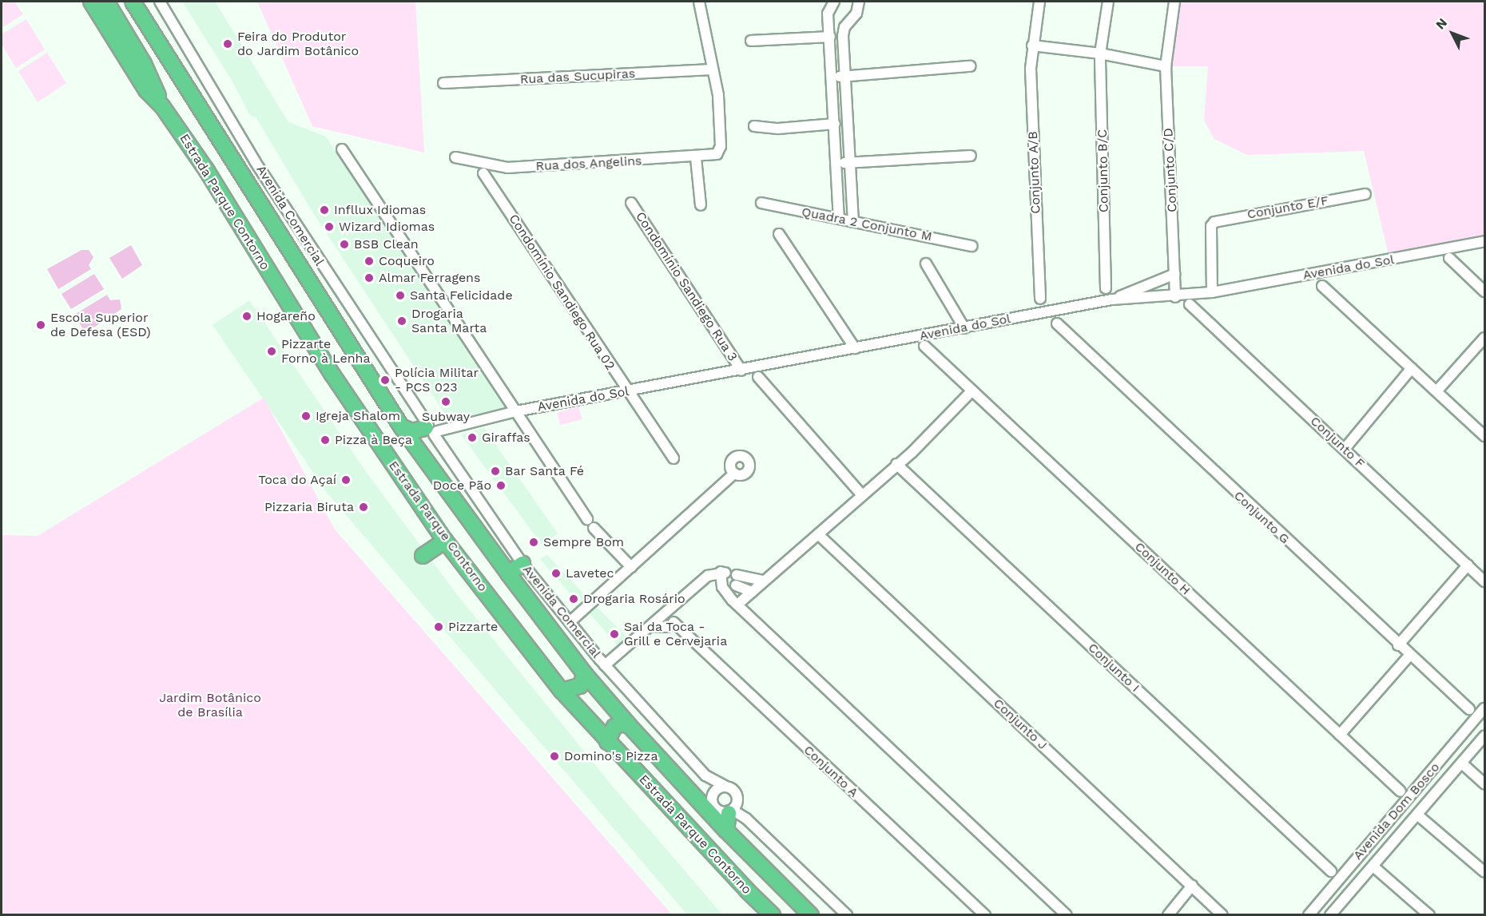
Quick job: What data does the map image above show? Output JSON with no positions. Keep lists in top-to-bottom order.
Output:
{
  "streets": {
    "highway": ["Estrada Parque Contorno"],
    "street": [
      "Rua das Sucupiras",
      "Rua dos Angelins",
      "Conjunto C/D",
      "Conjunto B/C",
      "Conjunto A/B",
      "Conjunto E/F",
      "Avenida Comercial",
      "Quadra 2 Conjunto M",
      "Avenida do Sol",
      "Condomínio Sandiego Rua 3",
      "Condomínio Sandiego Rua 02",
      "Conjunto F",
      "Conjunto G",
      "Conjunto H",
      "Conjunto I",
      "Conjunto J",
      "Conjunto A",
      "Avenida Dom Bosco"
    ]
  },
  "crossings": [
    ["Rua das Sucupiras", "Rua dos Angelins"],
    ["Conjunto C/D", "Avenida do Sol"],
    ["Conjunto E/F", "Avenida do Sol"],
    ["Avenida Comercial", "Avenida do Sol"],
    ["Avenida do Sol", "Condomínio Sandiego Rua 3"],
    ["Avenida do Sol", "Condomínio Sandiego Rua 02"]
  ],
  "parks": ["Jardim Botânico de Brasília"],
  "places": [
    "Feira do Produtor do Jardim Botânico",
    "Infllux Idiomas",
    "Wizard Idiomas",
    "BSB Clean",
    "Coqueiro",
    "Almar Ferragens",
    "Santa Felicidade",
    "Hogareño",
    "Drogaria Santa Marta",
    "Escola Superior de Defesa (ESD)",
    "Pizzarte Forno à Lenha",
    "Polícia Militar - PCS 023",
    "Subway",
    "Igreja Shalom",
    "Giraffas",
    "Pizza à Beça",
    "Bar Santa Fé",
    "Toca do Açaí",
    "Doce Pão",
    "Pizzaria Biruta",
    "Sempre Bom",
    "Lavetec",
    "Drogaria Rosário",
    "Pizzarte",
    "Sai da Toca - Grill e Cervejaria",
    "Domino's Pizza"
  ],
  "north": "top left"
}
